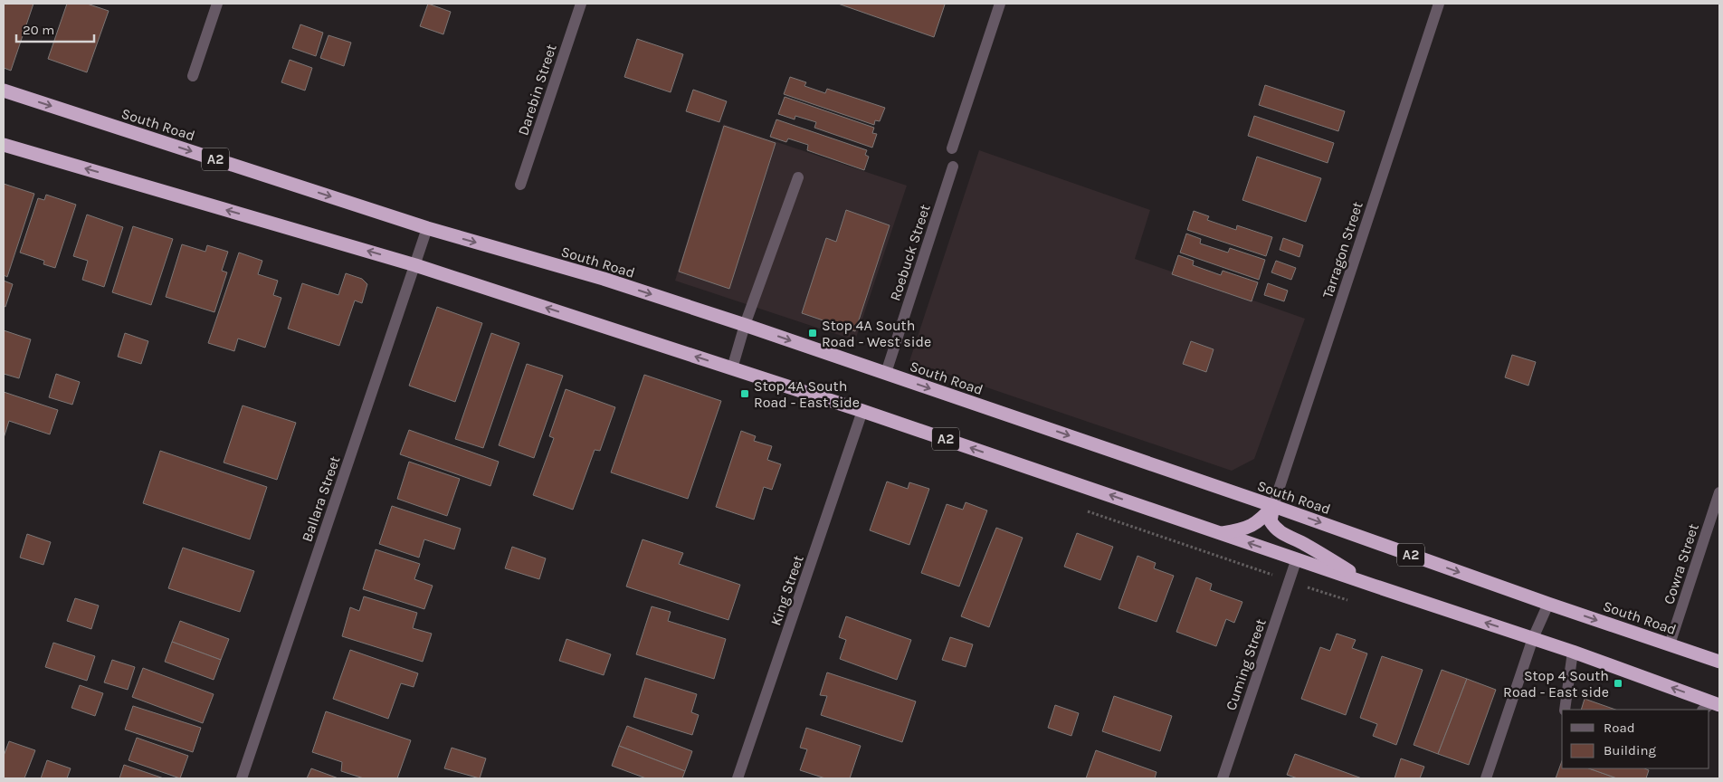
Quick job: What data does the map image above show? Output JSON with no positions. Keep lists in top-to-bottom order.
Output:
{
  "streets": {
    "highway": ["South Road", "A2"],
    "street": [
      "Darebin Street",
      "Tarragon Street",
      "Roebuck Street",
      "Ballara Street",
      "Cowra Street",
      "King Street",
      "Cuming Street"
    ]
  },
  "crossings": [
    ["South Road", "Tarragon Street"],
    ["South Road", "Roebuck Street"],
    ["South Road", "Ballara Street"],
    ["South Road", "Cowra Street"],
    ["A2", "Ballara Street"],
    ["A2", "King Street"],
    ["A2", "Cuming Street"]
  ],
  "places": {
    "transit": ["Stop 4A South Road - West side", "Stop 4A South Road - East side", "Stop 4 South Road - East side"]
  },
  "legend": ["Road", "Building"],
  "scale_bar": "20 m"
}
